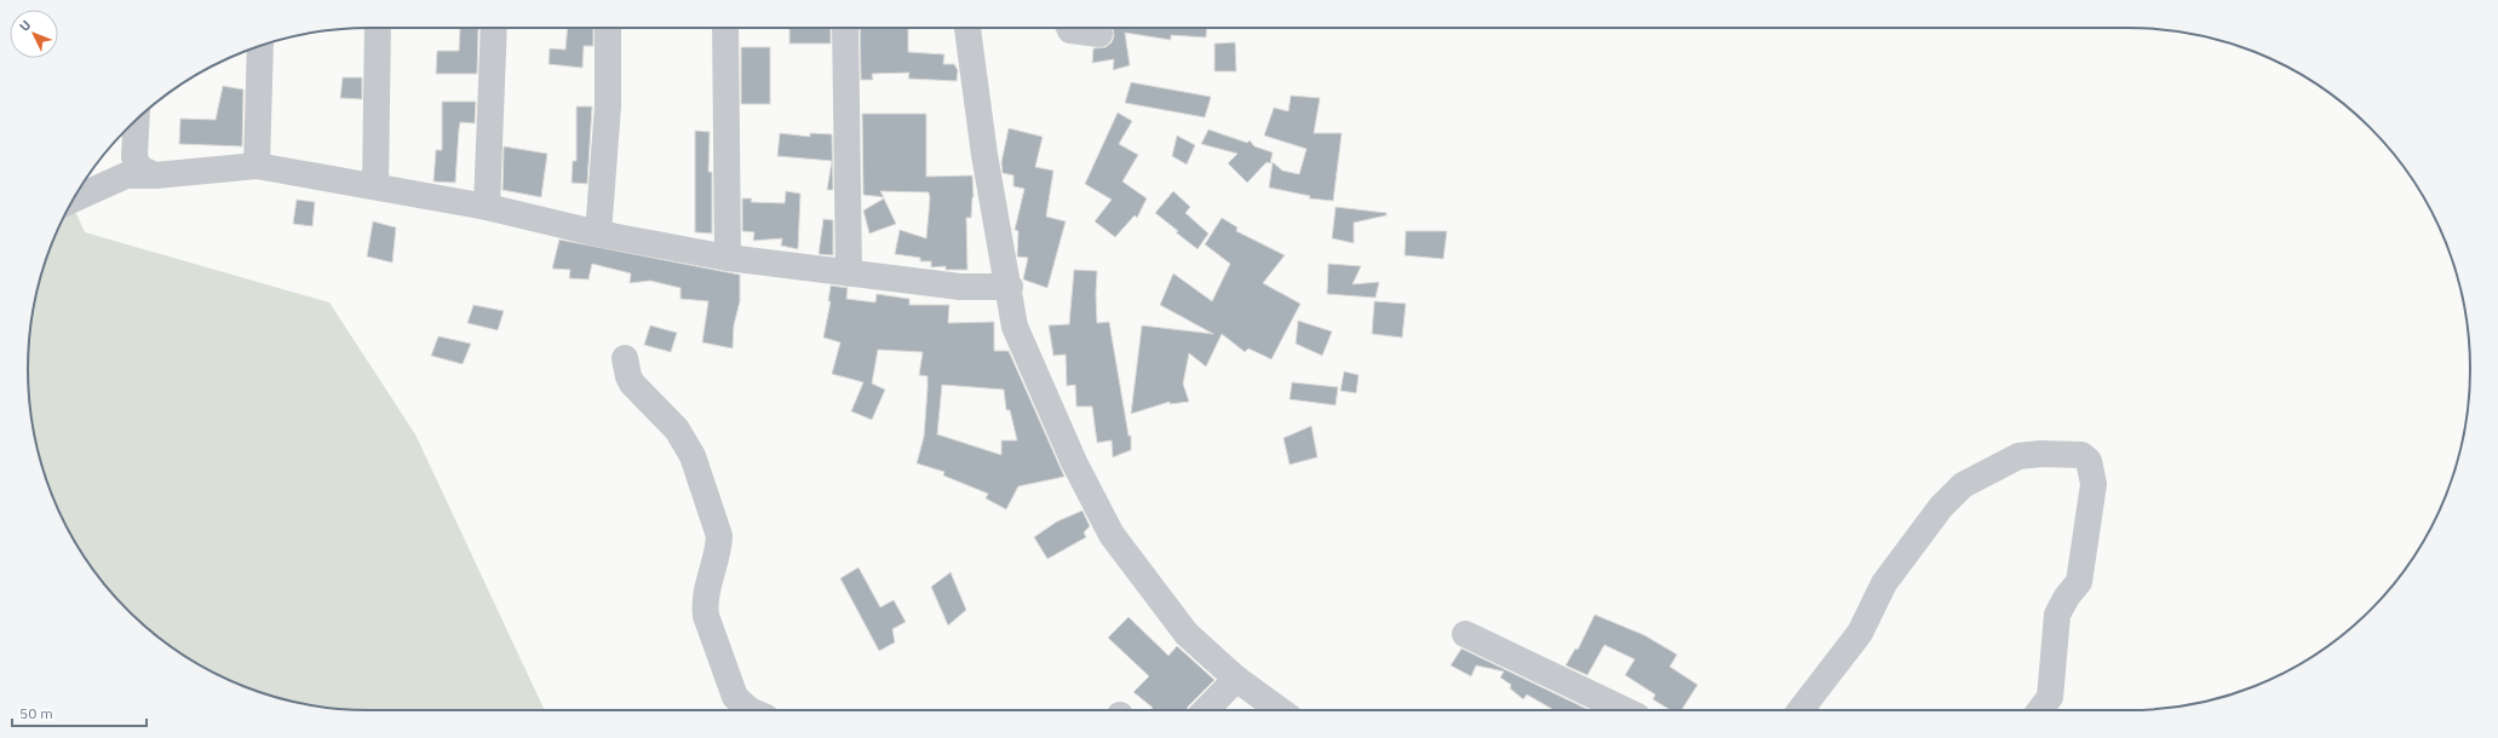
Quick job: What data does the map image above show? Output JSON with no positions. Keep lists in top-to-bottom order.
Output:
{
  "scale_bar": "50 m",
  "north": "top left"
}
